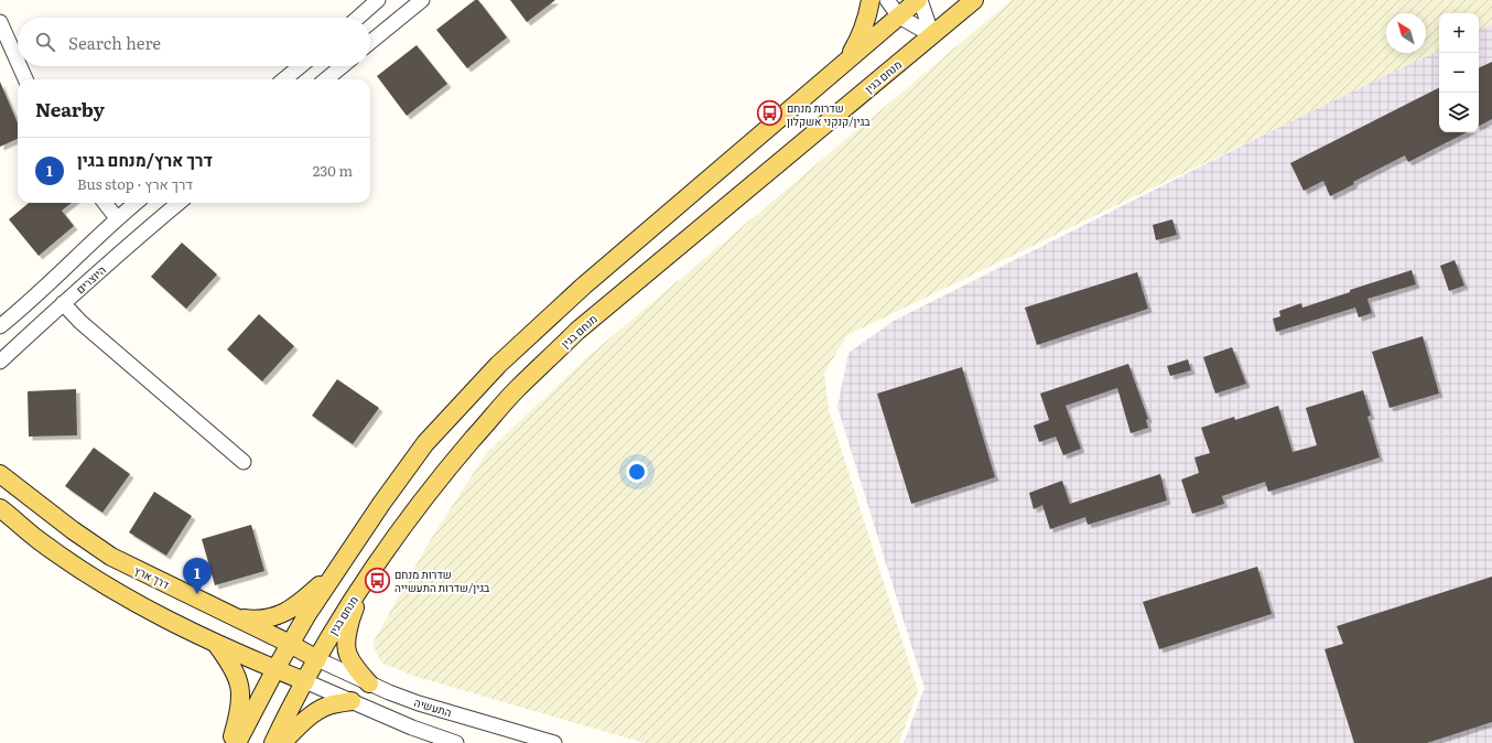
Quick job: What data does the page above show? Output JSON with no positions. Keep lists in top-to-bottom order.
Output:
{
  "streets": {
    "main road": ["מנחם בגין", "דרך ארץ"],
    "street": ["היוצרים", "התעשיה"]
  },
  "crossings": [
    ["מנחם בגין", "דרך ארץ"],
    ["מנחם בגין", "התעשיה"],
    ["דרך ארץ", "התעשיה"]
  ],
  "places": {
    "bus stop": ["שדרות מנחם בגין/קנקני אשקלון", "שדרות מנחם בגין/שדרות התעשייה"]
  },
  "north": "top left",
  "page": {
    "map_buttons": ["+", "−"],
    "search": "Search here",
    "heading": "Nearby",
    "list": [
      {
        "mark": "1",
        "name": "דרך ארץ/מנחם בגין",
        "note": "Bus stop · דרך ארץ",
        "value": "230 m"
      }
    ],
    "pins": "1"
  }
}
